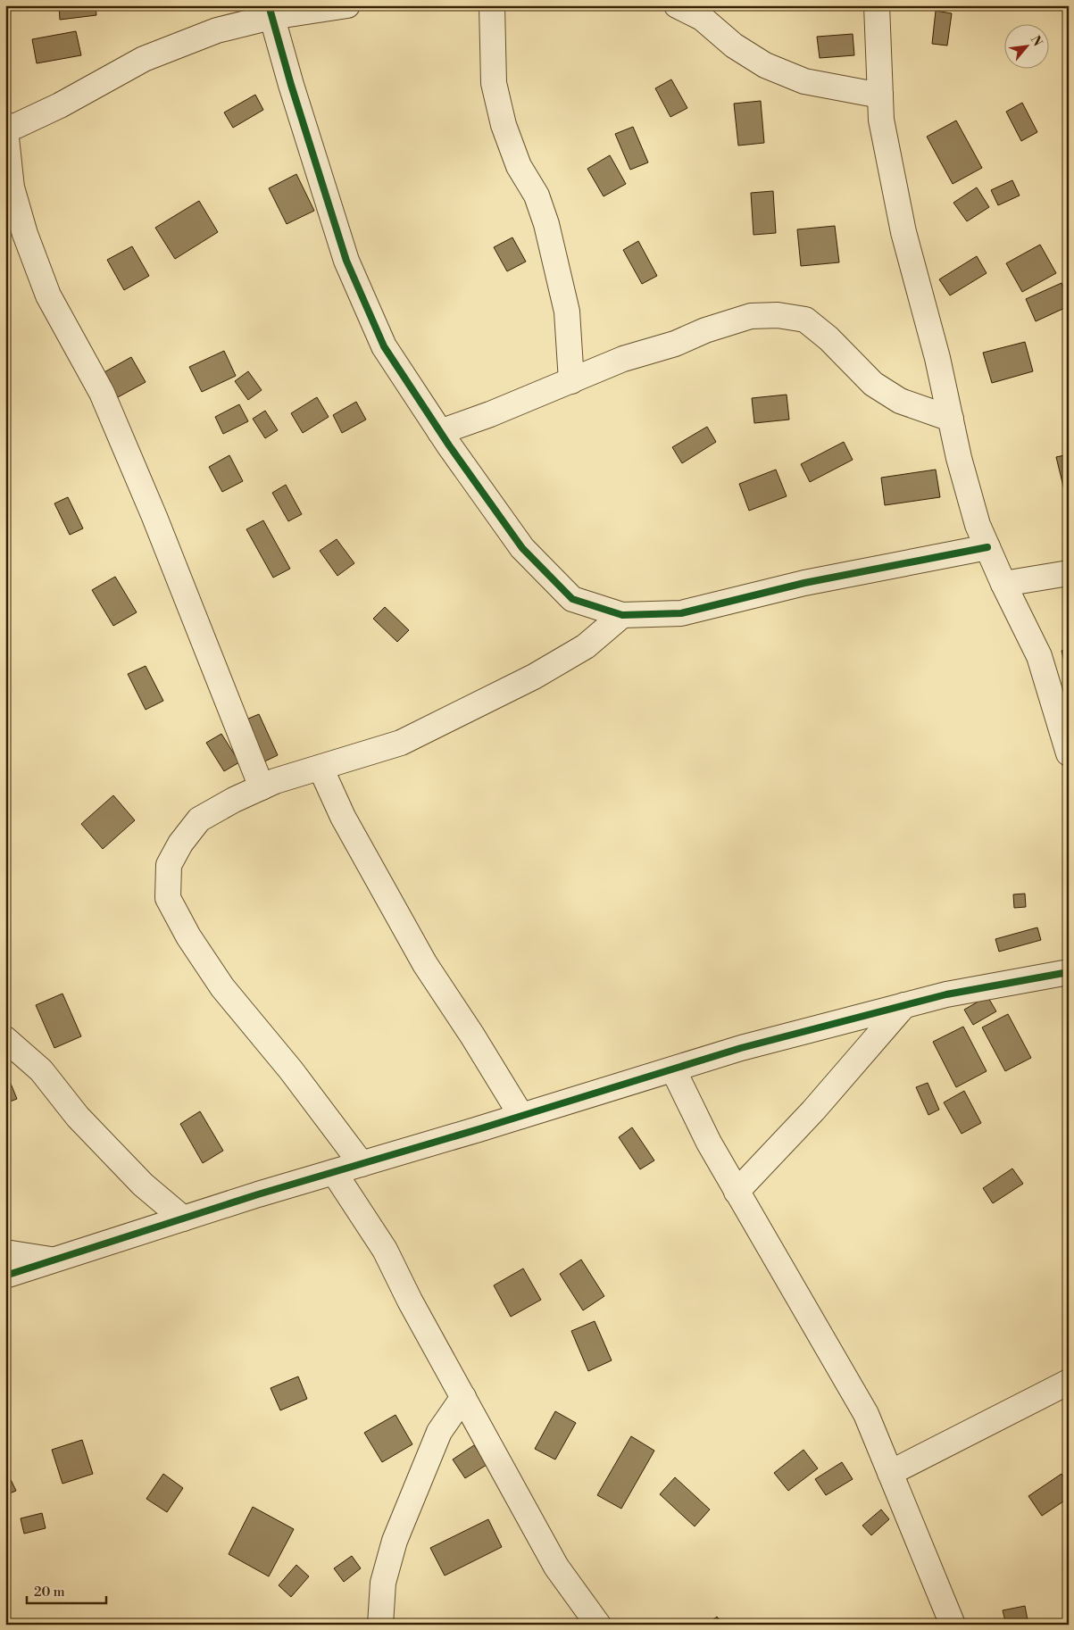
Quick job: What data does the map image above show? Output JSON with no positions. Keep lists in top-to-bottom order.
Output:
{
  "scale_bar": "20 m",
  "north": "top right"
}
